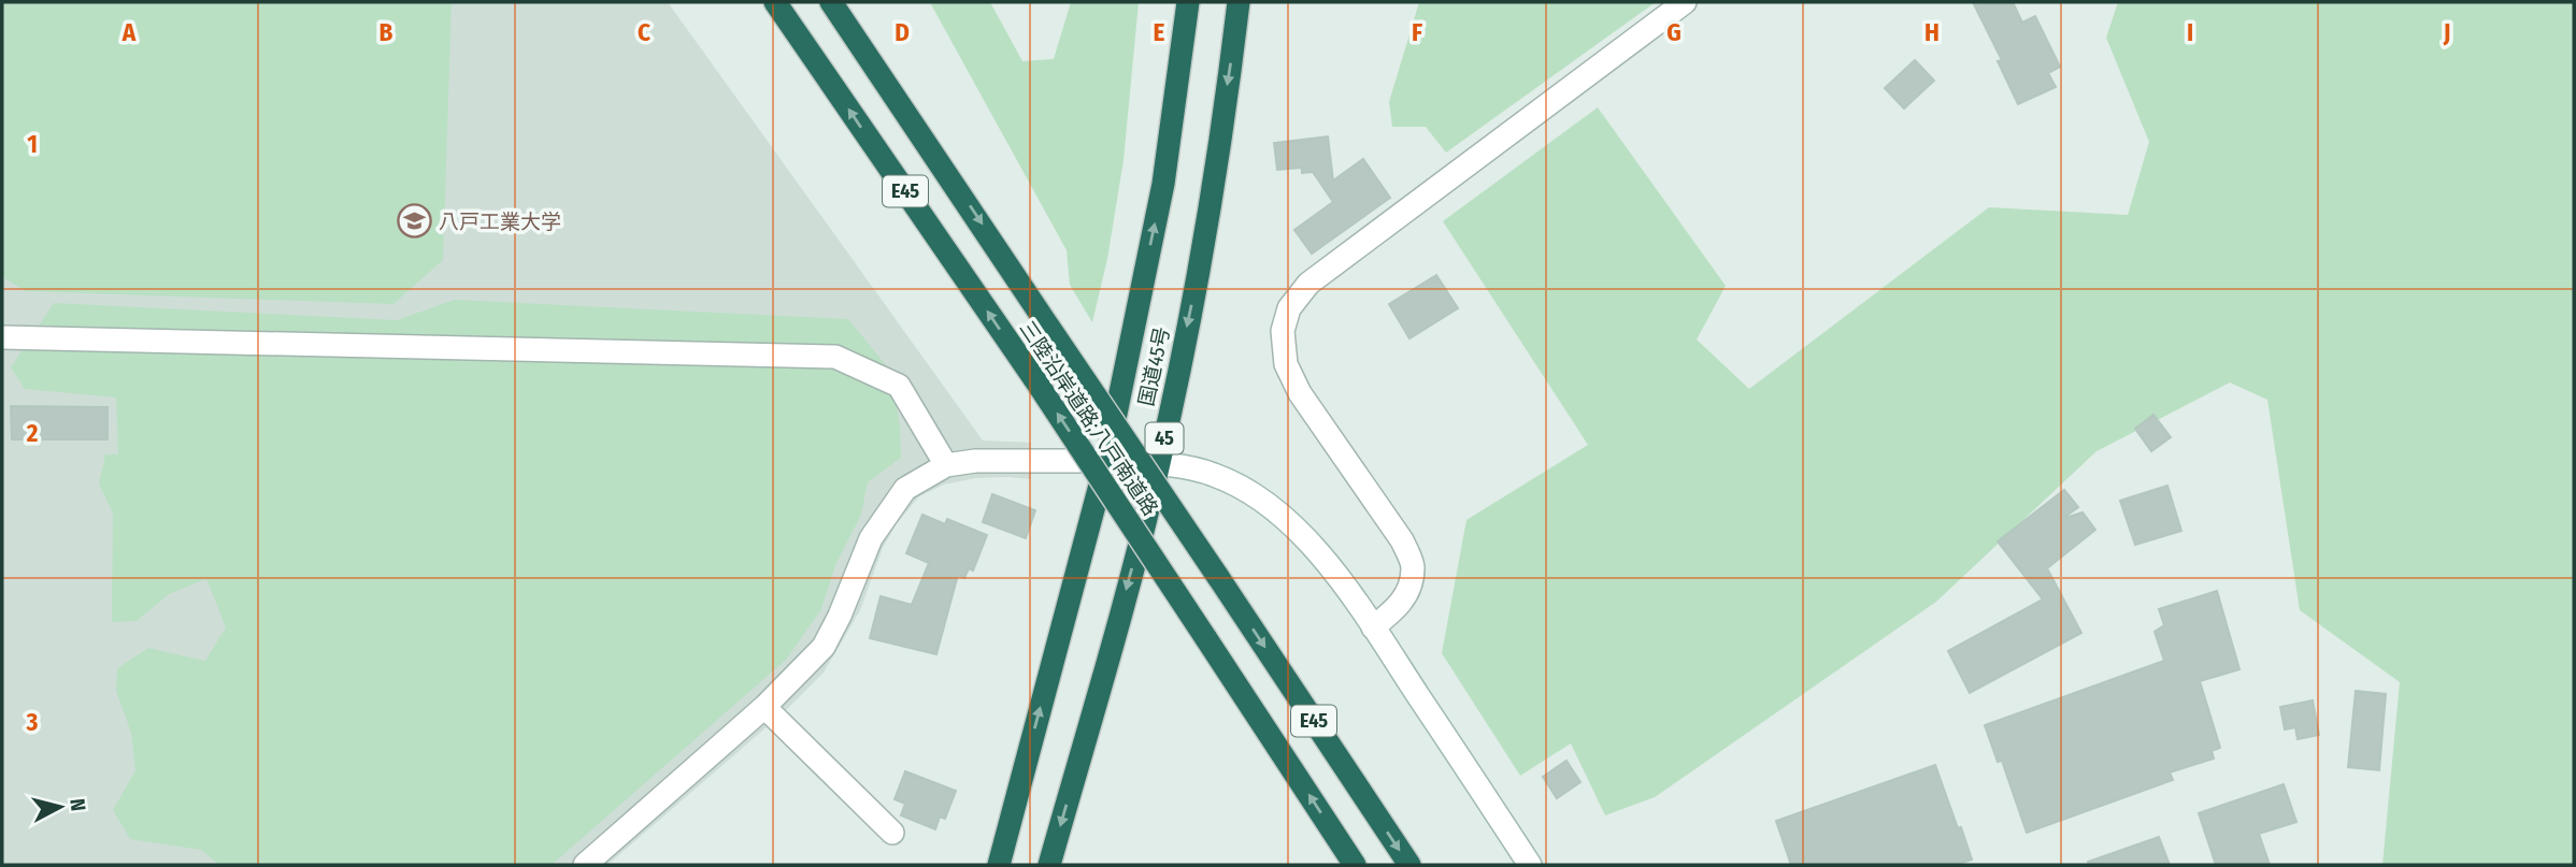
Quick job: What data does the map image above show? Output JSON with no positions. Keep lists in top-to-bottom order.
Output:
{
  "streets": {
    "highway": [
      "E45",
      "国道45号",
      "三陸沿岸道路;八戸南道路",
      "45"
    ]
  },
  "places": {
    "school or university": ["八戸工業大学"]
  },
  "north": "right",
  "grid": {
    "columns": [
      "A",
      "B",
      "C",
      "D",
      "E",
      "F",
      "G",
      "H",
      "I",
      "J"
    ],
    "rows": ["1", "2", "3"]
  }
}
